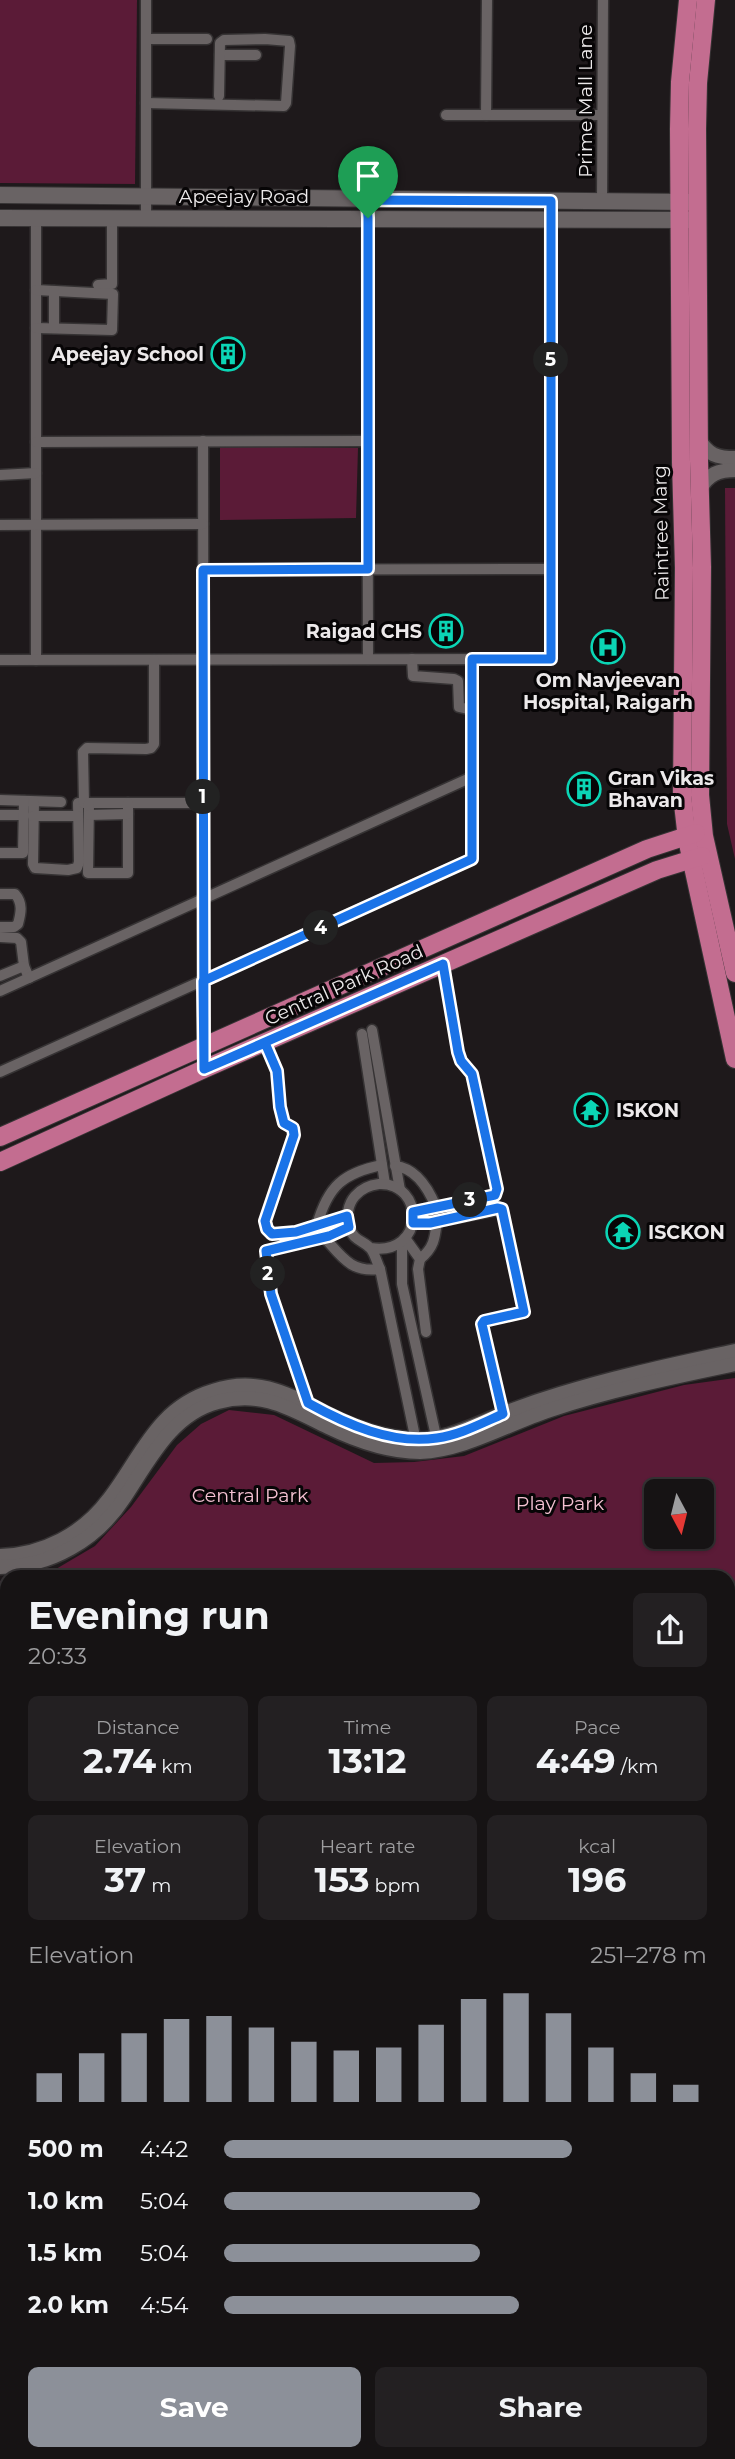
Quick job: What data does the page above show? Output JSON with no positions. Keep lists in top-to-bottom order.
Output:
{
  "streets": {
    "main road": ["Apeejay Road", "Raintree Marg", "Central Park Road"],
    "street": ["Prime Mall Lane"]
  },
  "crossings": [
    ["Prime Mall Lane", "Apeejay Road"],
    ["Apeejay Road", "Raintree Marg"],
    ["Raintree Marg", "Central Park Road"]
  ],
  "parks": ["Central Park", "Play Park"],
  "places": {
    "building": ["Apeejay School", "Raigad CHS", "Gran Vikas Bhavan"],
    "hospital": ["Om Navjeevan Hospital, Raigarh"],
    "temple": ["ISKON", "ISCKON"]
  },
  "north": "bottom",
  "page": {
    "pins": [
      "5",
      "1",
      "4",
      "3",
      "2"
    ],
    "heading": ["Evening run", "20:33"],
    "stats": [
      ["Distance", "2.74 km"],
      ["Time", "13:12"],
      ["Pace", "4:49 /km"],
      ["Elevation", "37 m"],
      ["Heart rate", "153 bpm"],
      ["kcal", "196"]
    ],
    "chart": ["Elevation", "251–278 m"],
    "list": [
      {
        "name": "500 m",
        "note": "4:42"
      },
      {
        "name": "1.0 km",
        "note": "5:04"
      },
      {
        "name": "1.5 km",
        "note": "5:04"
      },
      {
        "name": "2.0 km",
        "note": "4:54"
      }
    ],
    "buttons": ["Save", "Share"]
  }
}
